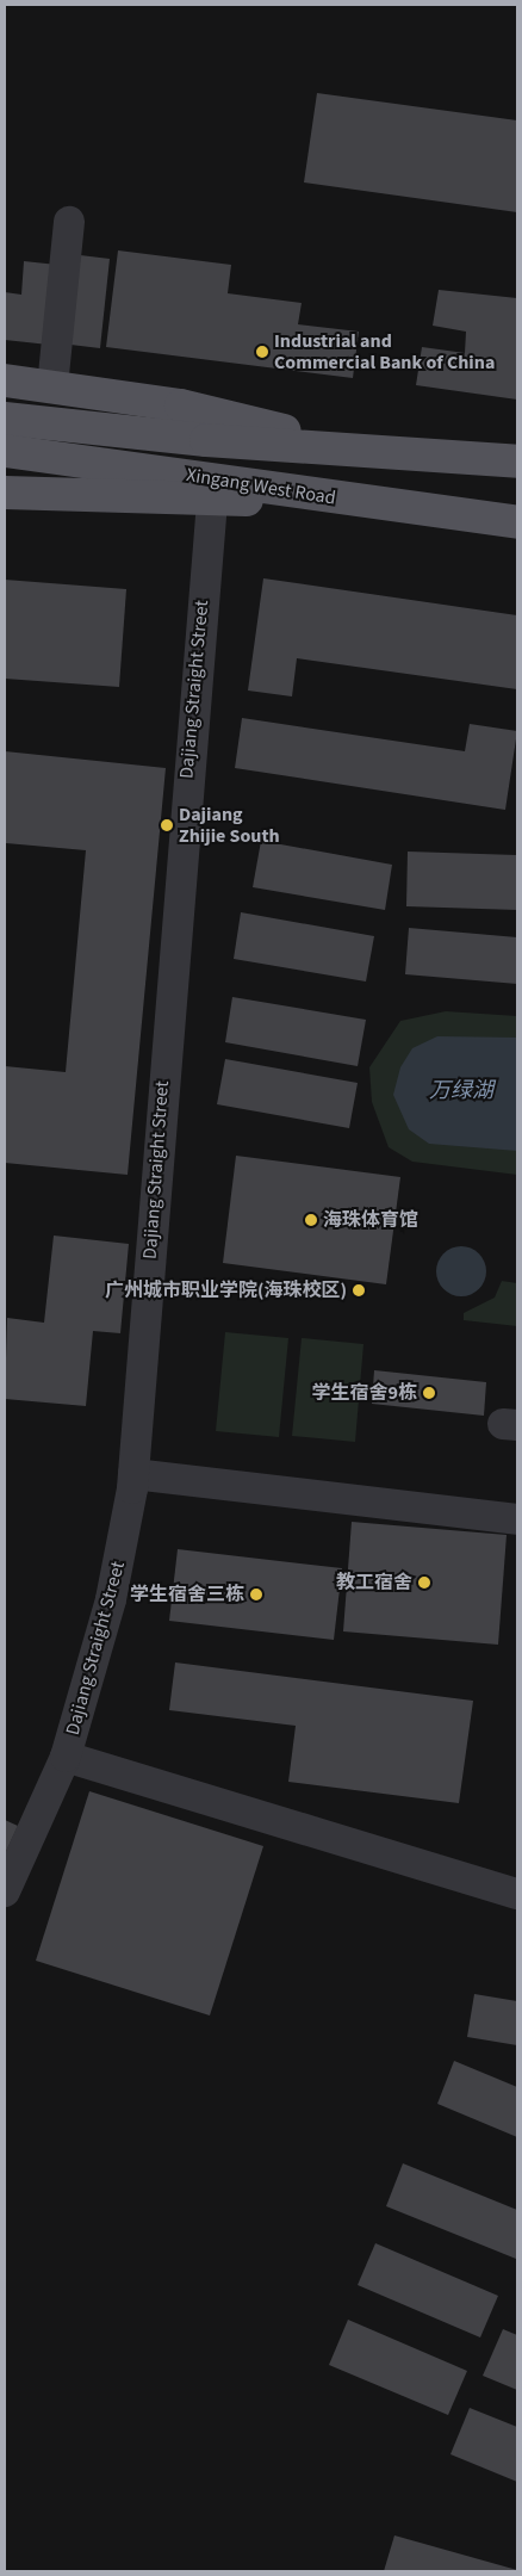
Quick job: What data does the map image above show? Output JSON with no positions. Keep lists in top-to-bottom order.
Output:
{
  "streets": {
    "main road": ["Xingang West Road"],
    "street": ["Dajiang Straight Street"]
  },
  "water": ["万绿湖"],
  "places": [
    "Industrial and Commercial Bank of China",
    "Dajiang Zhijie South",
    "海珠体育馆",
    "广州城市职业学院(海珠校区)",
    "学生宿舍9栋",
    "教工宿舍",
    "学生宿舍三栋"
  ]
}
